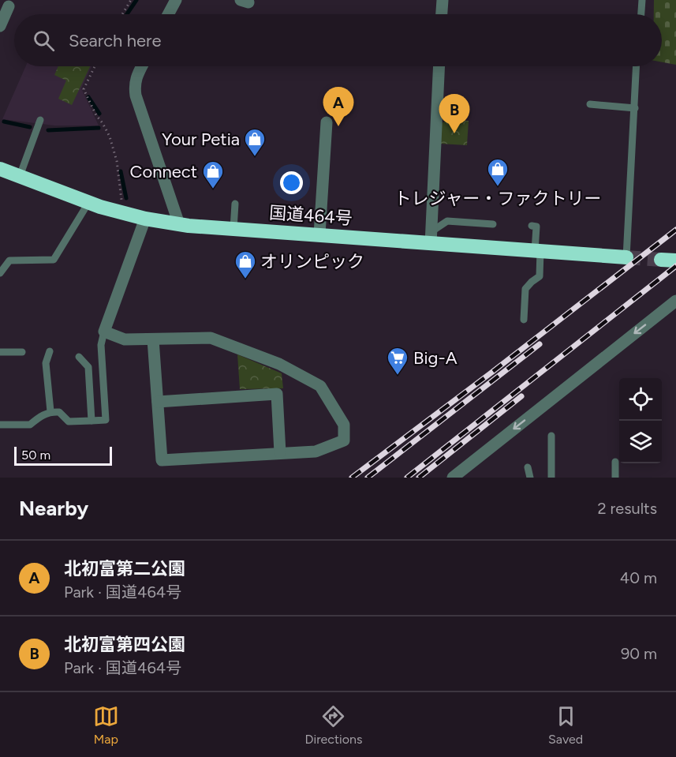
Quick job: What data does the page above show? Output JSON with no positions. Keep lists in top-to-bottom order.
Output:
{
  "streets": {
    "highway": ["国道464号"]
  },
  "places": {
    "shop": [
      "Your Petia",
      "トレジャー・ファクトリー",
      "Connect",
      "オリンピック"
    ],
    "supermarket": ["Big-A"]
  },
  "scale_bar": "50 m",
  "page": {
    "search": "Search here",
    "pins": ["A", "B"],
    "scale": "50 m",
    "heading": ["Nearby", "2 results"],
    "list": [
      {
        "mark": "A",
        "name": "北初富第二公園",
        "note": "Park · 国道464号",
        "value": "40 m"
      },
      {
        "mark": "B",
        "name": "北初富第四公園",
        "note": "Park · 国道464号",
        "value": "90 m"
      }
    ],
    "nav": ["Map", "Directions", "Saved"]
  }
}
